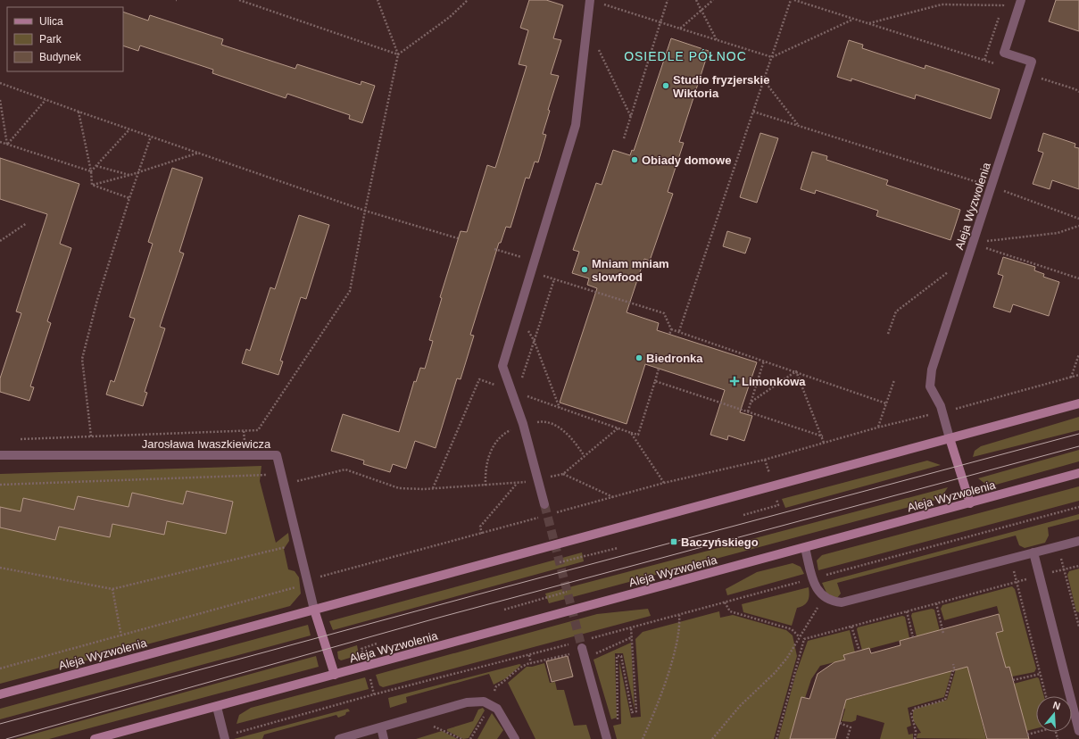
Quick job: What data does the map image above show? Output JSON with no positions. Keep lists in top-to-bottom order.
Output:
{
  "streets": {
    "main road": ["Aleja Wyzwolenia"],
    "street": ["Jarosława Iwaszkiewicza"]
  },
  "crossings": [
    ["Aleja Wyzwolenia", "Jarosława Iwaszkiewicza"]
  ],
  "districts": ["OSIEDLE PÓŁNOC"],
  "places": {
    "other": [
      "Studio fryzjerskie Wiktoria",
      "Obiady domowe",
      "Mniam mniam slowfood",
      "Biedronka"
    ],
    "health": ["Limonkowa"],
    "transit": ["Baczyńskiego"]
  },
  "legend": ["Ulica", "Park", "Budynek"],
  "north": "top"
}
